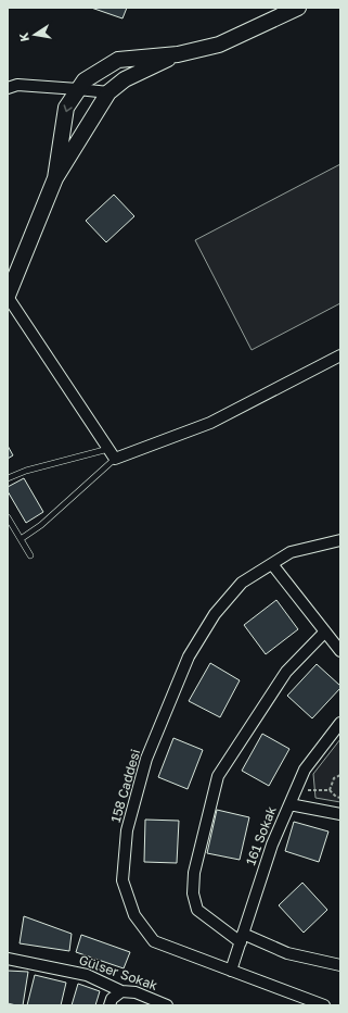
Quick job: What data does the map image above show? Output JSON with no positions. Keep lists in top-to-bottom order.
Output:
{
  "streets": {
    "street": ["158 Caddesi", "161 Sokak", "Gülser Sokak"]
  },
  "crossings": [
    ["158 Caddesi", "161 Sokak"]
  ],
  "north": "left"
}
